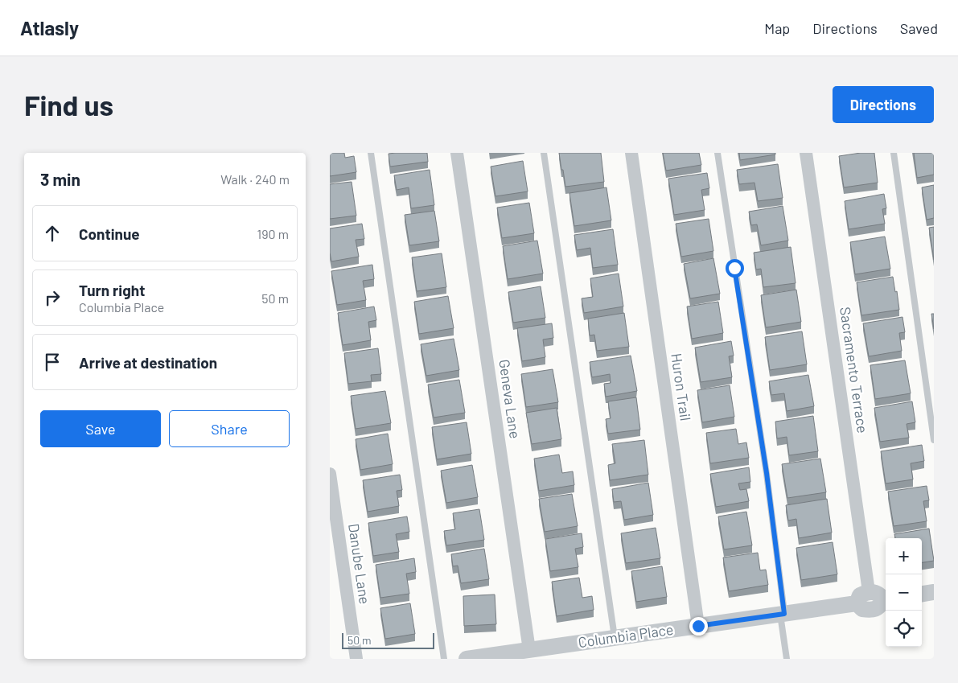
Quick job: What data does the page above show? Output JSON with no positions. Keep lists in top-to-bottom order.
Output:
{
  "streets": {
    "street": [
      "Sacramento Terrace",
      "Huron Trail",
      "Geneva Lane",
      "Danube Lane",
      "Columbia Place"
    ]
  },
  "crossings": [
    ["Sacramento Terrace", "Columbia Place"],
    ["Huron Trail", "Columbia Place"],
    ["Geneva Lane", "Columbia Place"]
  ],
  "scale_bar": "50 m",
  "page": {
    "header": "Atlasly",
    "nav": ["Map", "Directions", "Saved"],
    "buttons": [
      "Directions",
      ["Save", "Share"]
    ],
    "title": "Find us",
    "heading": ["3 min", "Walk · 240 m"],
    "list": [
      ["Continue", "190 m"],
      ["Turn right", "Columbia Place", "50 m"],
      "Arrive at destination"
    ],
    "map_buttons": ["+", "−"],
    "scale": "50 m"
  }
}
